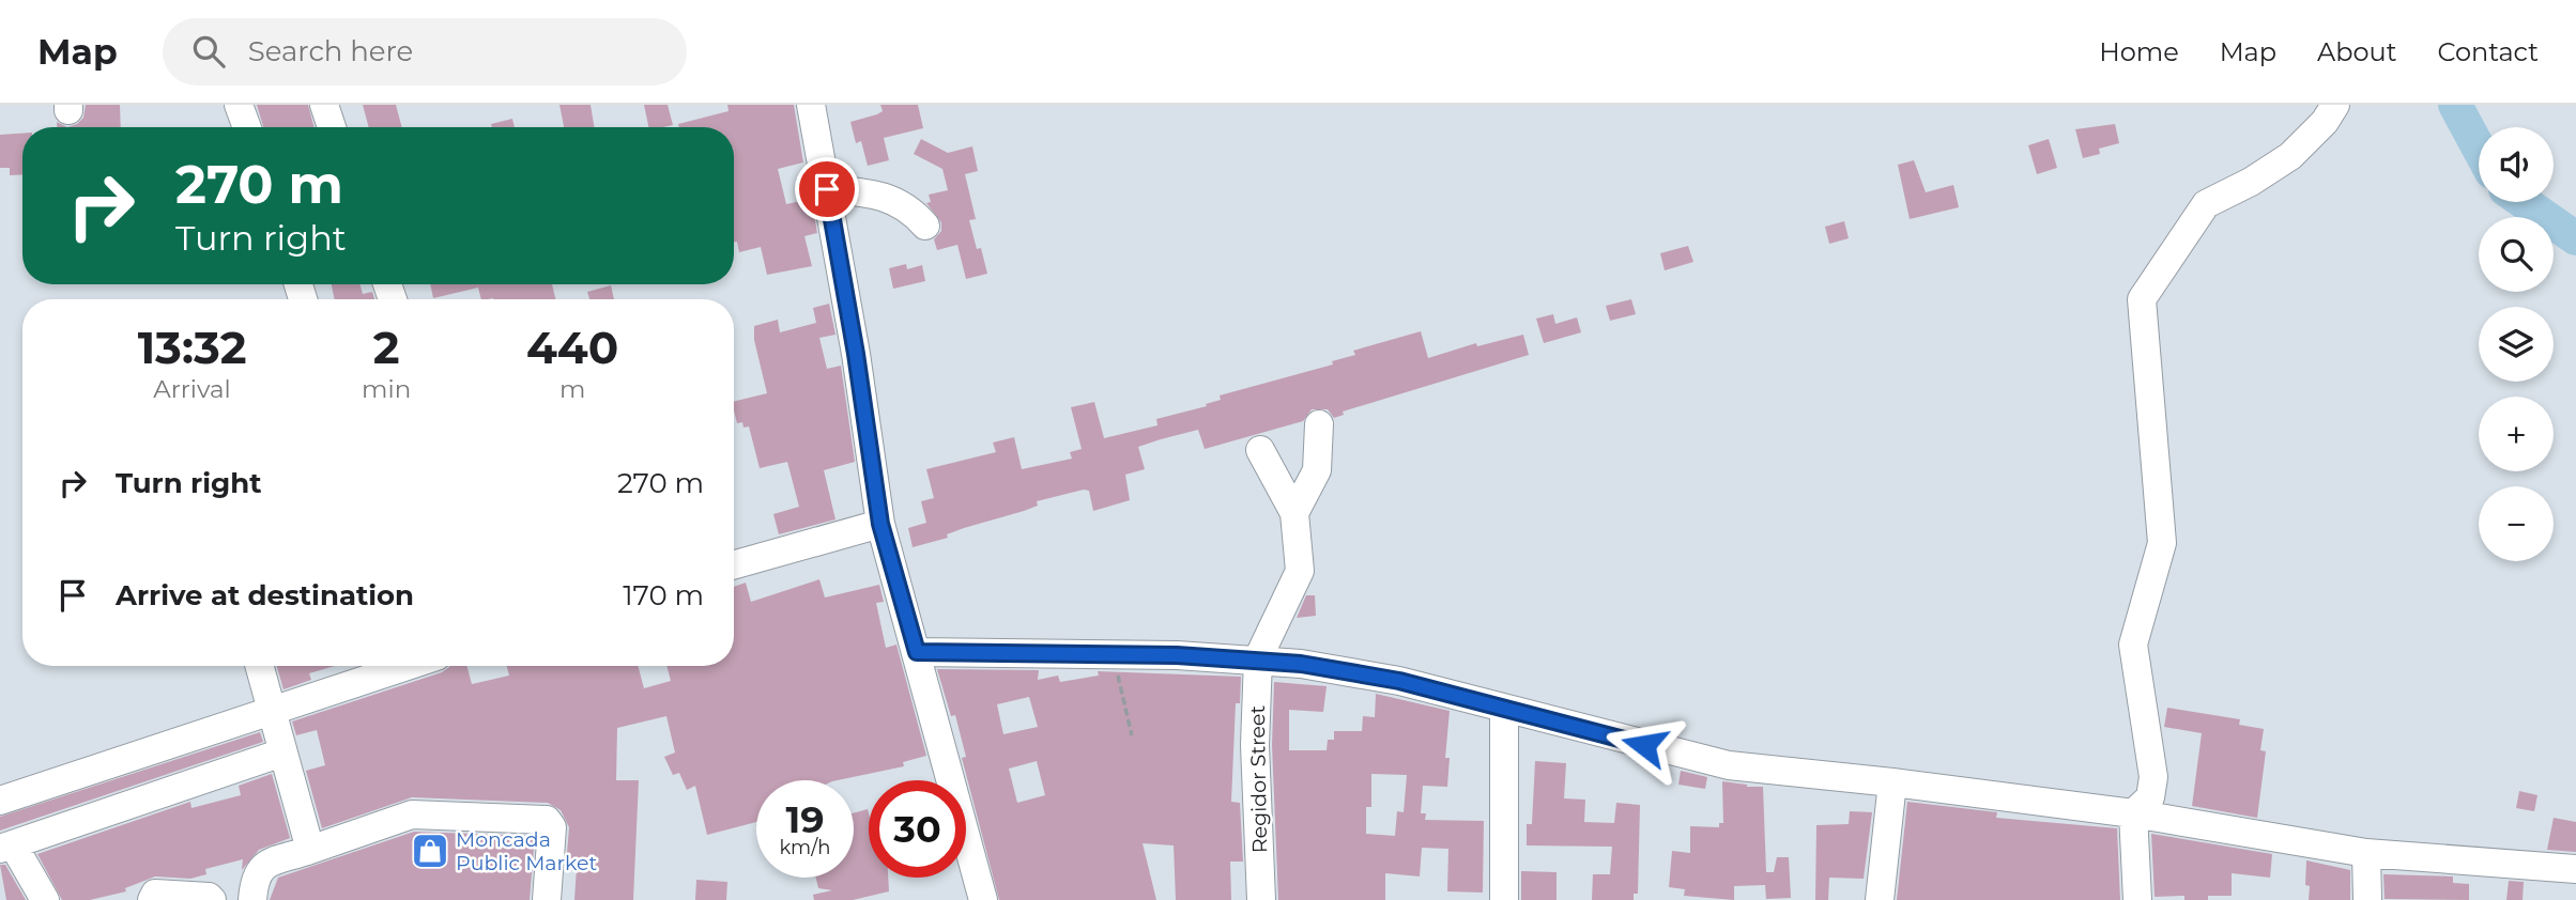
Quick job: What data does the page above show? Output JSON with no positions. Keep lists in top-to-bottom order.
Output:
{
  "streets": {
    "street": ["Regidor Street"]
  },
  "places": {
    "shop": ["Moncada Public Market"]
  },
  "page": {
    "header": "Map",
    "search": "Search here",
    "nav": [
      "Home",
      "Map",
      "About",
      "Contact"
    ],
    "map_buttons": ["+", "−"],
    "turn": ["270 m", "Turn right"],
    "eta": [
      "13:32",
      "Arrival",
      "2",
      "min",
      "440",
      "m"
    ],
    "list": [
      {
        "name": "Turn right",
        "value": "270 m"
      },
      {
        "name": "Arrive at destination",
        "value": "170 m"
      }
    ],
    "speed": "19 km/h",
    "limit": "30"
  }
}
